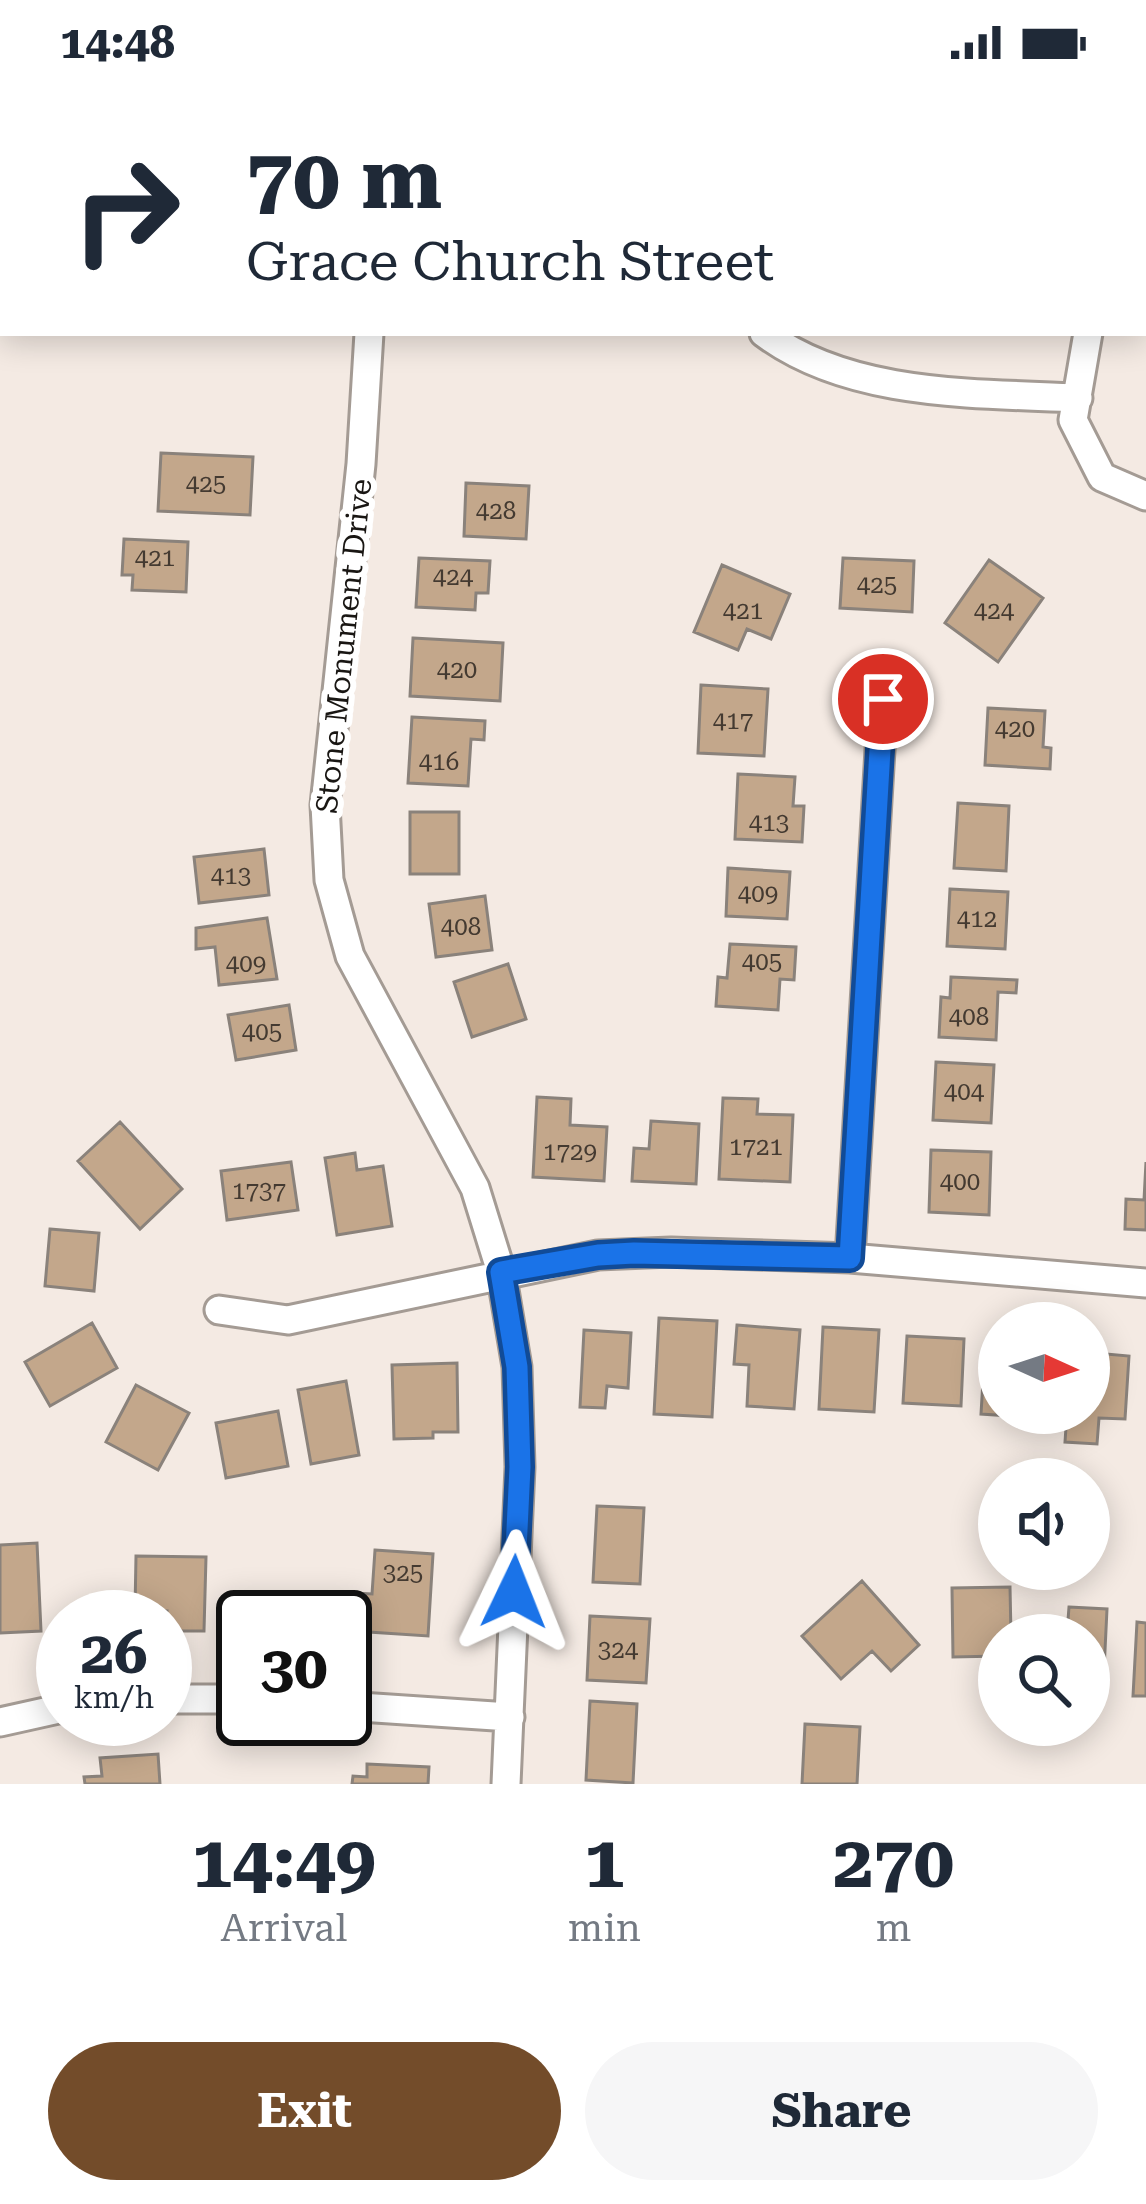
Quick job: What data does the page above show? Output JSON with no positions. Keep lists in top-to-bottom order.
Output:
{
  "streets": {
    "street": ["Stone Monument Drive"]
  },
  "house_numbers": [
    "425",
    "428",
    "421",
    "424",
    "425",
    "421",
    "424",
    "420",
    "417",
    "420",
    "416",
    "413",
    "413",
    "409",
    "412",
    "408",
    "405",
    "409",
    "408",
    "405",
    "404",
    "1721",
    "1729",
    "400",
    "1737",
    "325",
    "324"
  ],
  "north": "right",
  "page": {
    "status": "14:48",
    "turn": ["70 m", "Grace Church Street"],
    "speed": "26 km/h",
    "limit": "30",
    "eta": [
      "14:49",
      "Arrival",
      "1",
      "min",
      "270",
      "m"
    ],
    "buttons": ["Exit", "Share"]
  }
}
